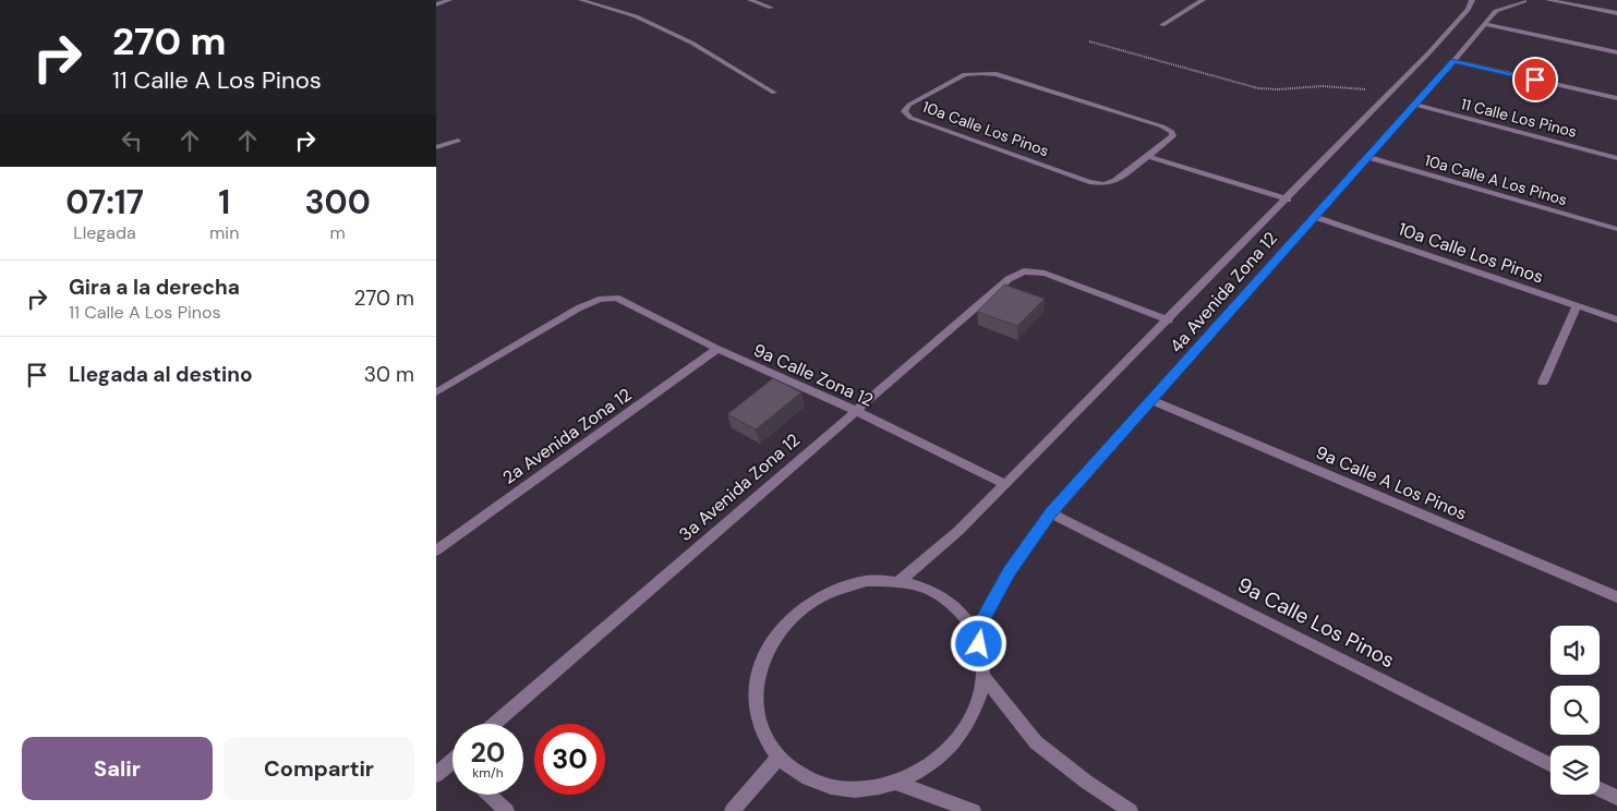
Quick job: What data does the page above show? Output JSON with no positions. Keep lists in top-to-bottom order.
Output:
{
  "streets": {
    "street": [
      "11 Calle Los Pinos",
      "10a Calle Los Pinos",
      "10a Calle A Los Pinos",
      "4a Avenida Zona 12",
      "9a Calle Zona 12",
      "2a Avenida Zona 12",
      "9a Calle A Los Pinos",
      "3a Avenida Zona 12",
      "9a Calle Los Pinos"
    ]
  },
  "crossings": [
    ["11 Calle Los Pinos", "4a Avenida Zona 12"],
    ["10a Calle Los Pinos", "4a Avenida Zona 12"],
    ["10a Calle A Los Pinos", "4a Avenida Zona 12"],
    ["4a Avenida Zona 12", "9a Calle Zona 12"],
    ["4a Avenida Zona 12", "9a Calle A Los Pinos"],
    ["4a Avenida Zona 12", "3a Avenida Zona 12"],
    ["4a Avenida Zona 12", "9a Calle Los Pinos"],
    ["9a Calle Zona 12", "2a Avenida Zona 12"],
    ["9a Calle Zona 12", "3a Avenida Zona 12"]
  ],
  "page": {
    "turn": ["270 m", "11 Calle A Los Pinos"],
    "eta": [
      "07:17",
      "Llegada",
      "1",
      "min",
      "300",
      "m"
    ],
    "list": [
      {
        "name": "Gira a la derecha",
        "note": "11 Calle A Los Pinos",
        "value": "270 m"
      },
      {
        "name": "Llegada al destino",
        "value": "30 m"
      }
    ],
    "speed": "20 km/h",
    "limit": "30",
    "buttons": ["Salir", "Compartir"]
  }
}
